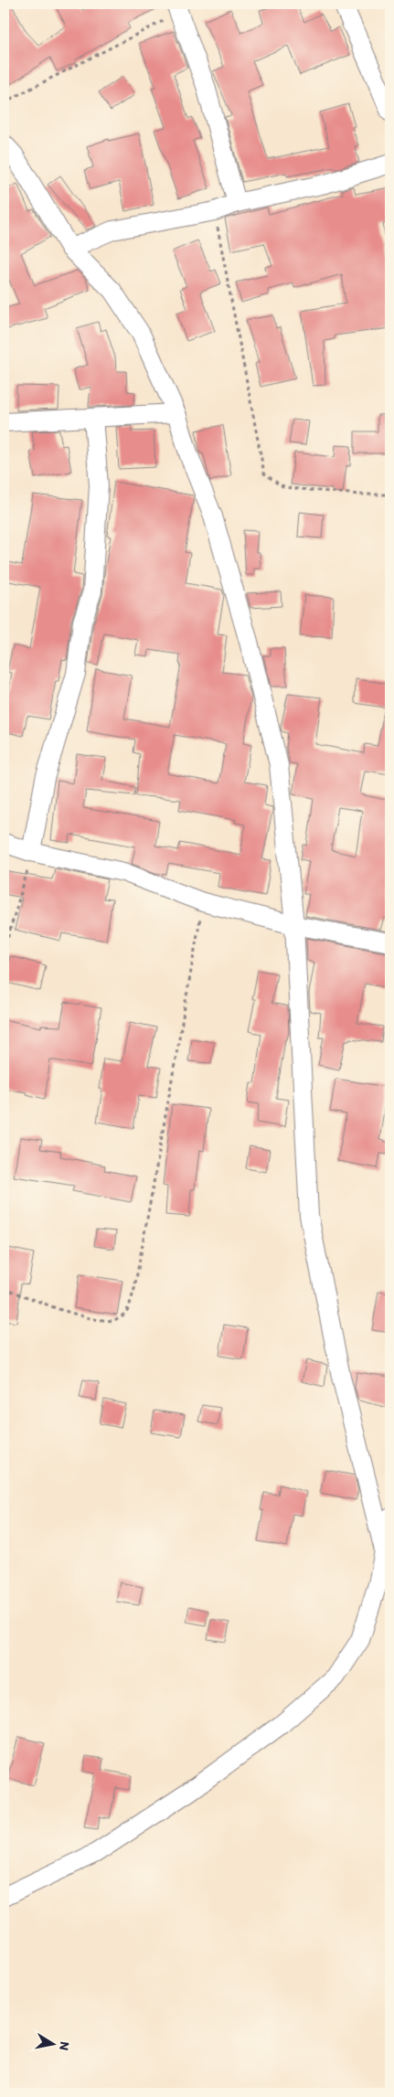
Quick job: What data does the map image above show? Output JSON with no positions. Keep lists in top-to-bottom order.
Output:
{
  "north": "right"
}
